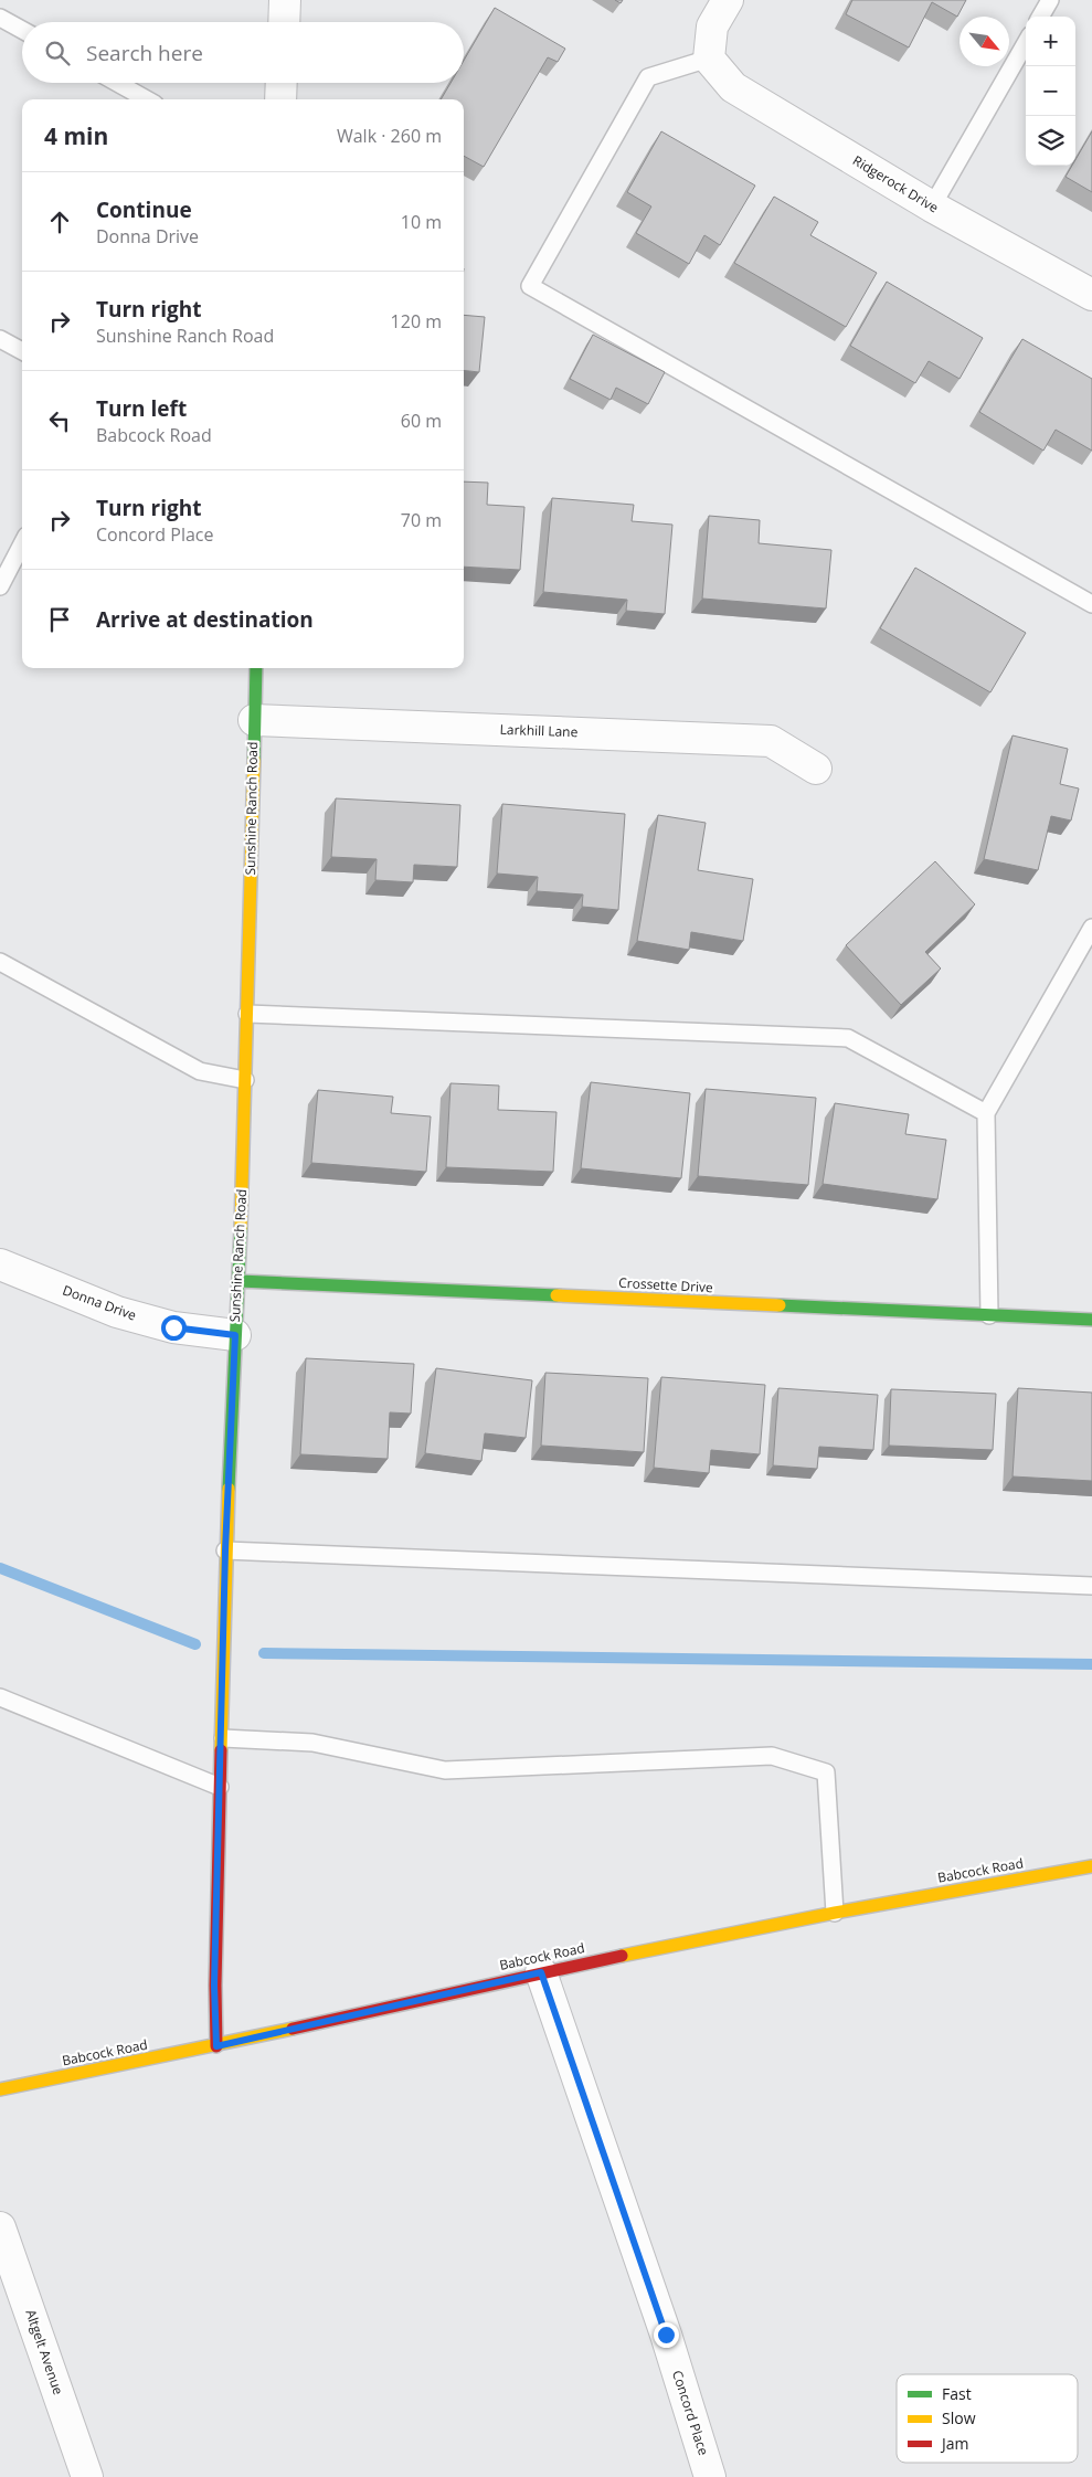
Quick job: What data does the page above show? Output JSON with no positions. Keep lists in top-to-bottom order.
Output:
{
  "streets": {
    "street": [
      "Ridgerock Drive",
      "Larkhill Lane",
      "Sunshine Ranch Road",
      "Crossette Drive",
      "Donna Drive",
      "Babcock Road",
      "Altgelt Avenue",
      "Concord Place"
    ]
  },
  "crossings": [
    ["Larkhill Lane", "Sunshine Ranch Road"],
    ["Sunshine Ranch Road", "Crossette Drive"],
    ["Sunshine Ranch Road", "Donna Drive"],
    ["Sunshine Ranch Road", "Babcock Road"],
    ["Babcock Road", "Concord Place"]
  ],
  "legend": ["Fast", "Slow", "Jam"],
  "north": "bottom right",
  "page": {
    "map_buttons": ["+", "−"],
    "search": "Search here",
    "heading": ["4 min", "Walk · 260 m"],
    "list": [
      ["Continue", "Donna Drive", "10 m"],
      ["Turn right", "Sunshine Ranch Road", "120 m"],
      ["Turn left", "Babcock Road", "60 m"],
      ["Turn right", "Concord Place", "70 m"],
      "Arrive at destination"
    ]
  }
}
